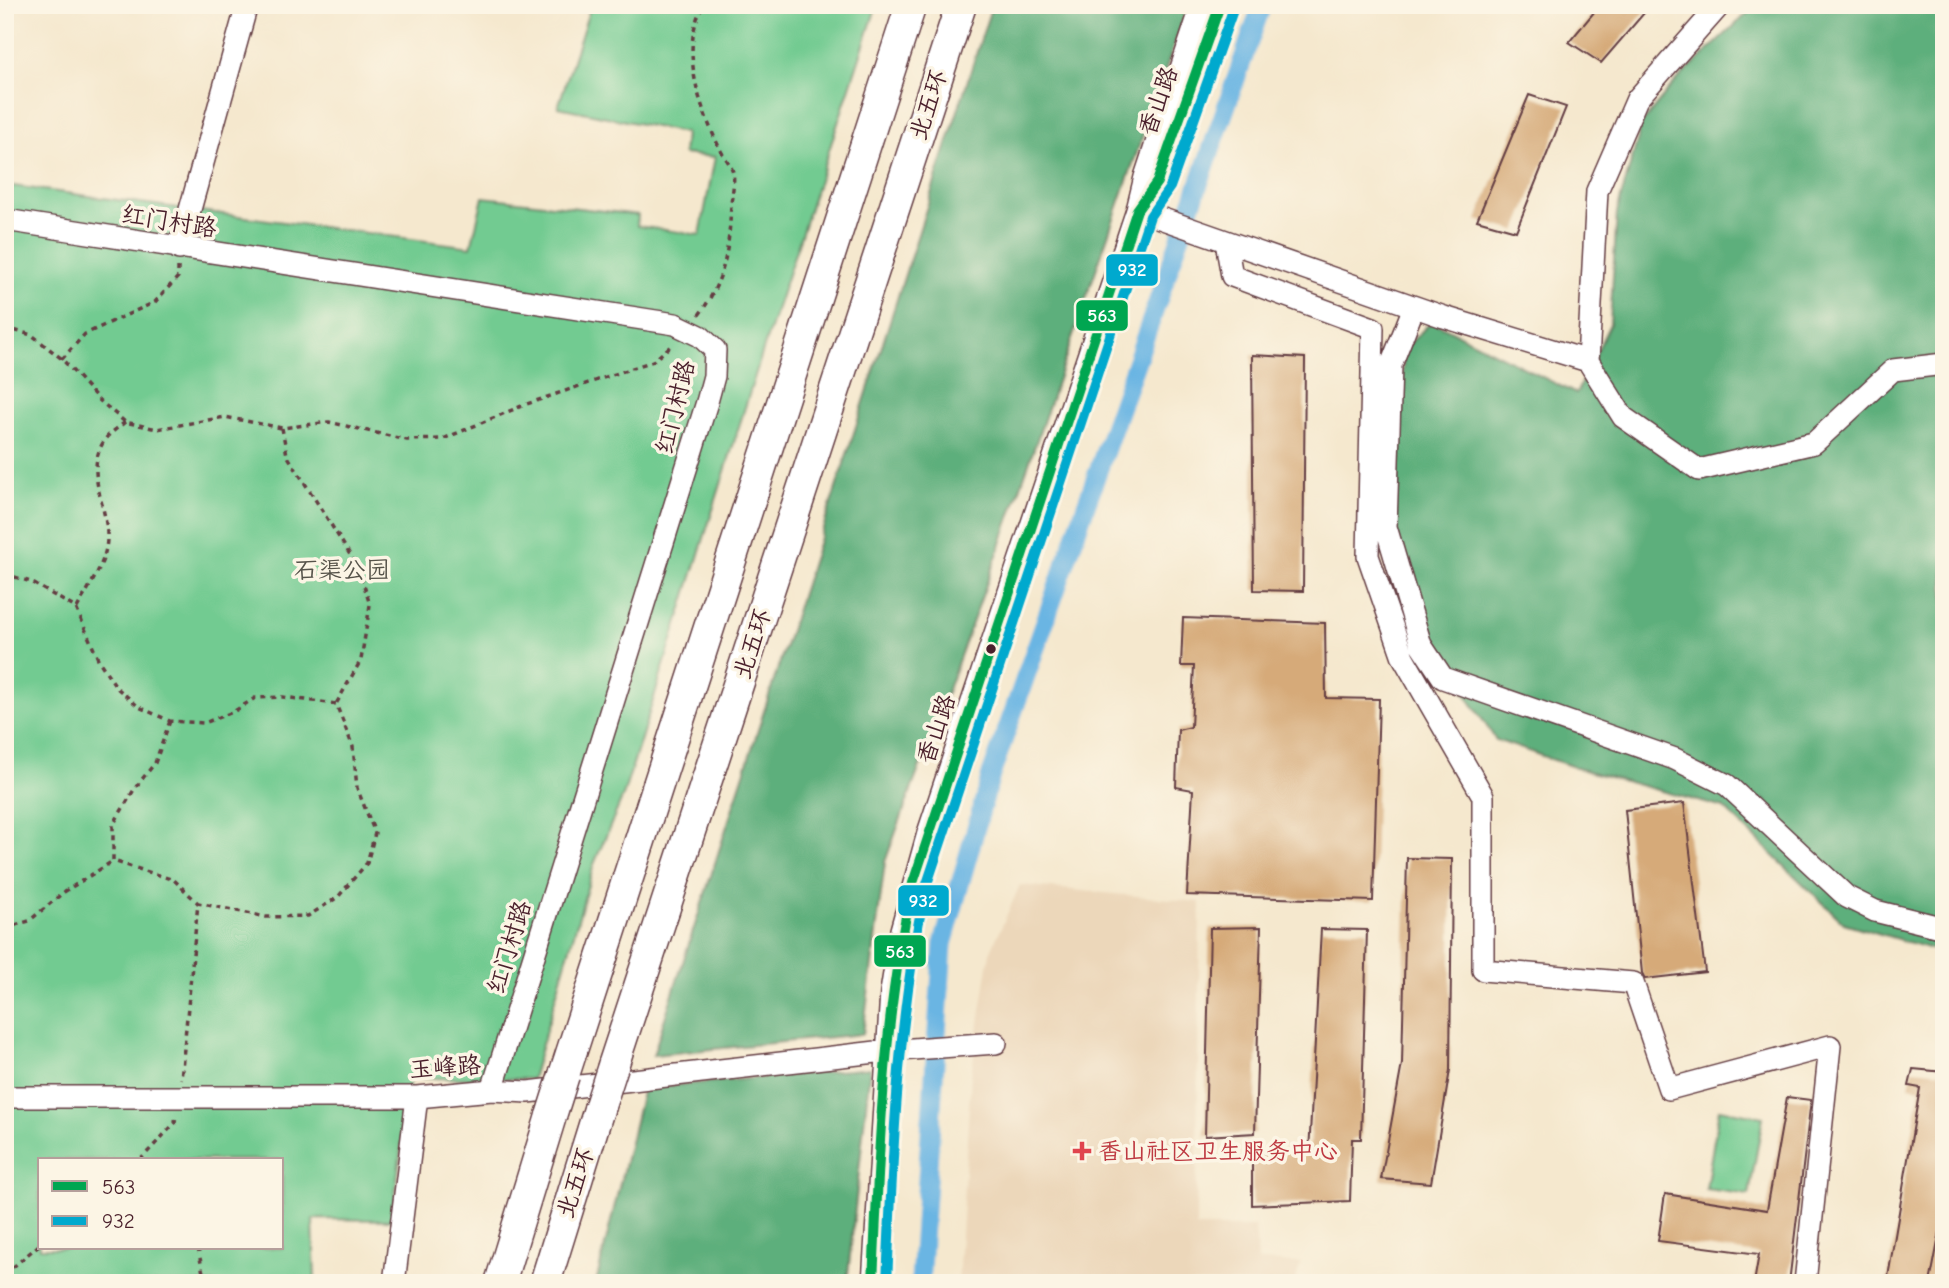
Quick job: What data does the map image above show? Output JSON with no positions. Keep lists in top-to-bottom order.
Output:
{
  "streets": {
    "highway": ["北五环"],
    "street": ["香山路", "红门村路", "玉峰路"]
  },
  "crossings": [
    ["香山路", "玉峰路"],
    ["红门村路", "玉峰路"]
  ],
  "parks": ["石渠公园"],
  "places": {
    "health": ["香山社区卫生服务中心"]
  },
  "lines": ["transit line 563", "transit line 932"],
  "legend": ["563", "932"]
}
